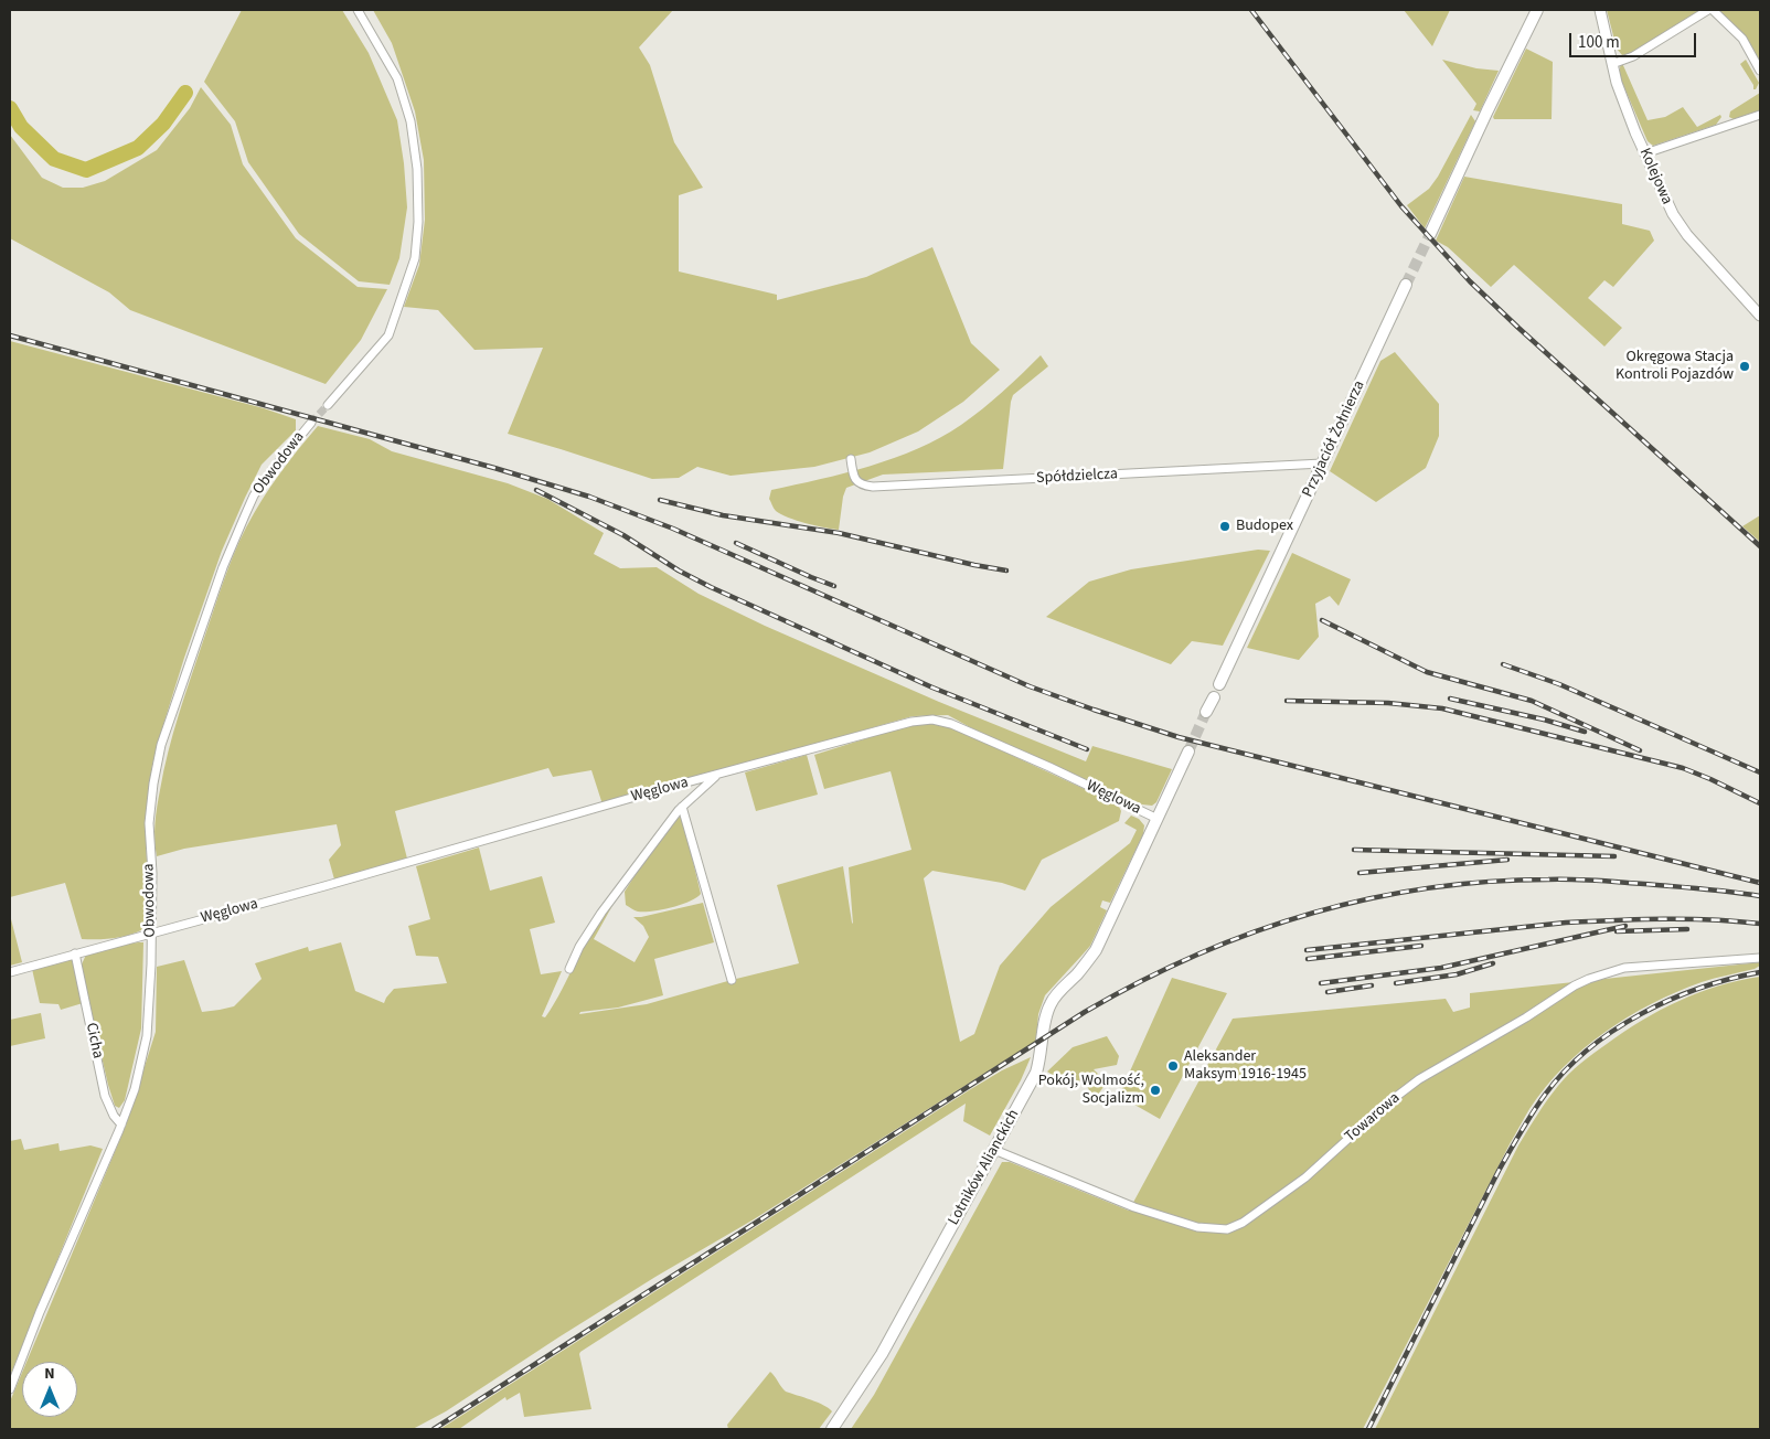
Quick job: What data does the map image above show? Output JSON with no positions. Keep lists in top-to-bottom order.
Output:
{
  "streets": {
    "main road": ["Przyjaciół Żołnierza", "Lotników Alianckich"],
    "street": [
      "Kolejowa",
      "Obwodowa",
      "Spółdzielcza",
      "Węglowa",
      "Cicha",
      "Towarowa"
    ]
  },
  "crossings": [
    ["Przyjaciół Żołnierza", "Spółdzielcza"],
    ["Obwodowa", "Węglowa"],
    ["Obwodowa", "Cicha"],
    ["Węglowa", "Lotników Alianckich"],
    ["Towarowa", "Lotników Alianckich"]
  ],
  "places": [
    "Okręgowa Stacja Kontroli Pojazdów",
    "Budopex",
    "Aleksander Maksym 1916-1945",
    "Pokój, Wolmość, Socjalizm"
  ],
  "scale_bar": "100 m",
  "north": "top"
}
